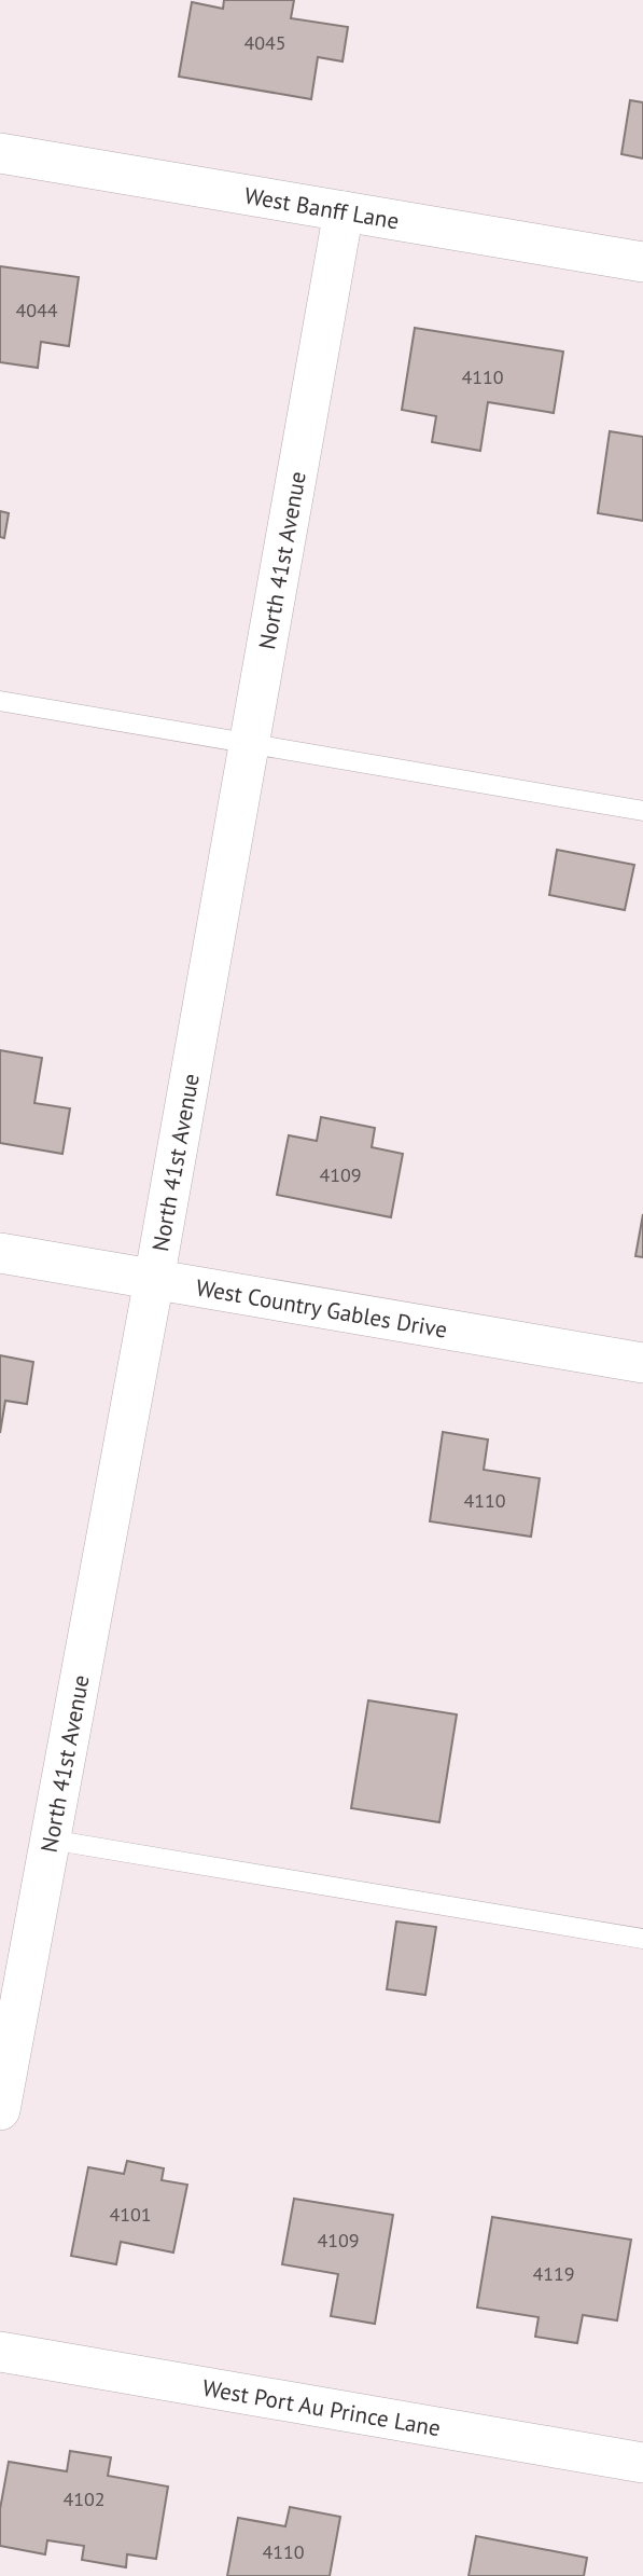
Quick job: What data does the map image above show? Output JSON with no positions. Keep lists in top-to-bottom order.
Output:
{
  "streets": {
    "street": [
      "West Banff Lane",
      "North 41st Avenue",
      "West Country Gables Drive",
      "West Port Au Prince Lane"
    ]
  },
  "crossings": [
    ["West Banff Lane", "North 41st Avenue"],
    ["North 41st Avenue", "West Country Gables Drive"]
  ],
  "house_numbers": [
    "4045",
    "4044",
    "4110",
    "4109",
    "4110",
    "4101",
    "4109",
    "4119",
    "4102",
    "4110"
  ]
}
